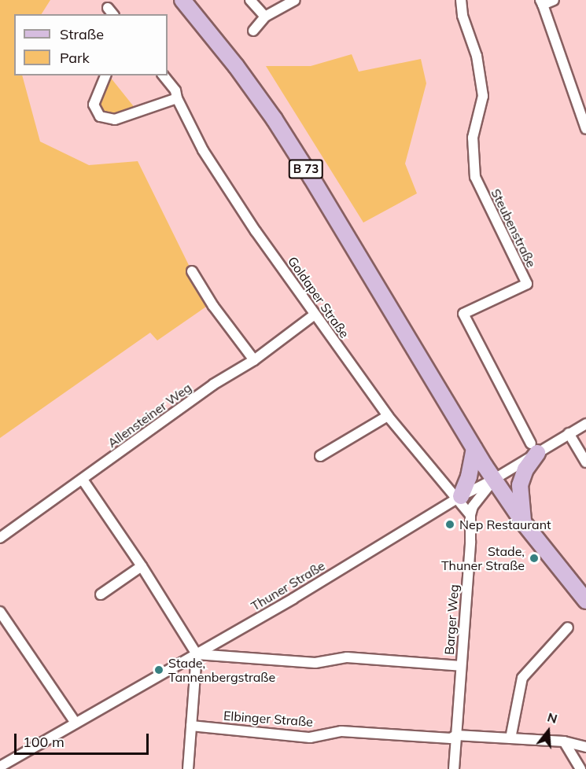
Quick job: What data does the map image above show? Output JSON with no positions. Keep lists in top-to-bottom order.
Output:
{
  "streets": {
    "main road": ["B 73"],
    "street": [
      "Steubenstraße",
      "Goldaper Straße",
      "Allensteiner Weg",
      "Thuner Straße",
      "Barger Weg",
      "Elbinger Straße"
    ]
  },
  "crossings": [
    ["B 73", "Thuner Straße"],
    ["B 73", "Barger Weg"],
    ["Steubenstraße", "Thuner Straße"],
    ["Goldaper Straße", "Allensteiner Weg"],
    ["Goldaper Straße", "Thuner Straße"],
    ["Goldaper Straße", "Barger Weg"],
    ["Thuner Straße", "Barger Weg"],
    ["Barger Weg", "Elbinger Straße"]
  ],
  "places": ["Nep Restaurant", "Stade, Thuner Straße", "Stade, Tannenbergstraße"],
  "legend": ["Straße", "Park"],
  "scale_bar": "100 m",
  "north": "top"
}
